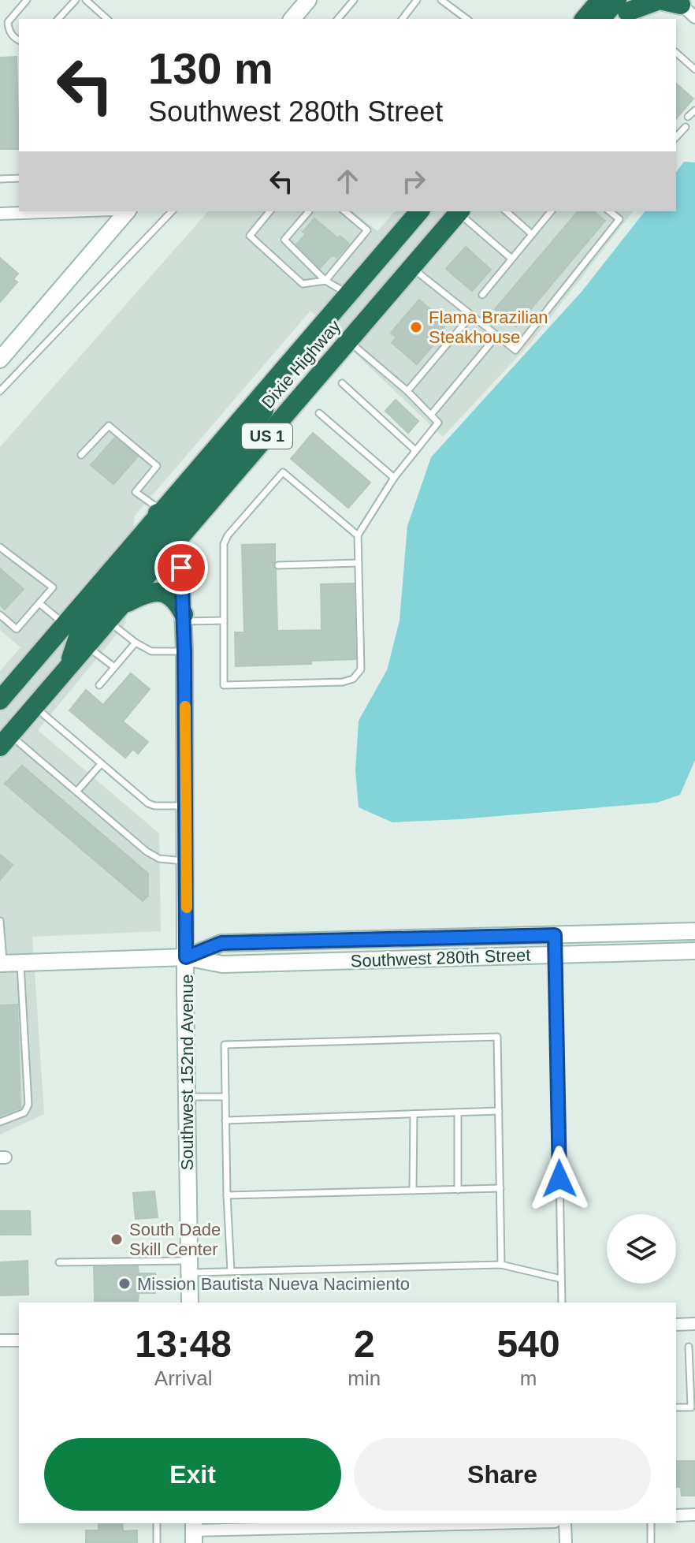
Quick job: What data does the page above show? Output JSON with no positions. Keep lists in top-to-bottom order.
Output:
{
  "streets": {
    "highway": ["Dixie Highway", "US 1"],
    "street": ["Southwest 280th Street", "Southwest 152nd Avenue"]
  },
  "crossings": [
    ["Dixie Highway", "Southwest 152nd Avenue"],
    ["Southwest 280th Street", "Southwest 152nd Avenue"]
  ],
  "places": ["Flama Brazilian Steakhouse", "South Dade Skill Center", "Mission Bautista Nueva Nacimiento"],
  "page": {
    "turn": ["130 m", "Southwest 280th Street"],
    "eta": [
      "13:48",
      "Arrival",
      "2",
      "min",
      "540",
      "m"
    ],
    "buttons": ["Exit", "Share"]
  }
}
